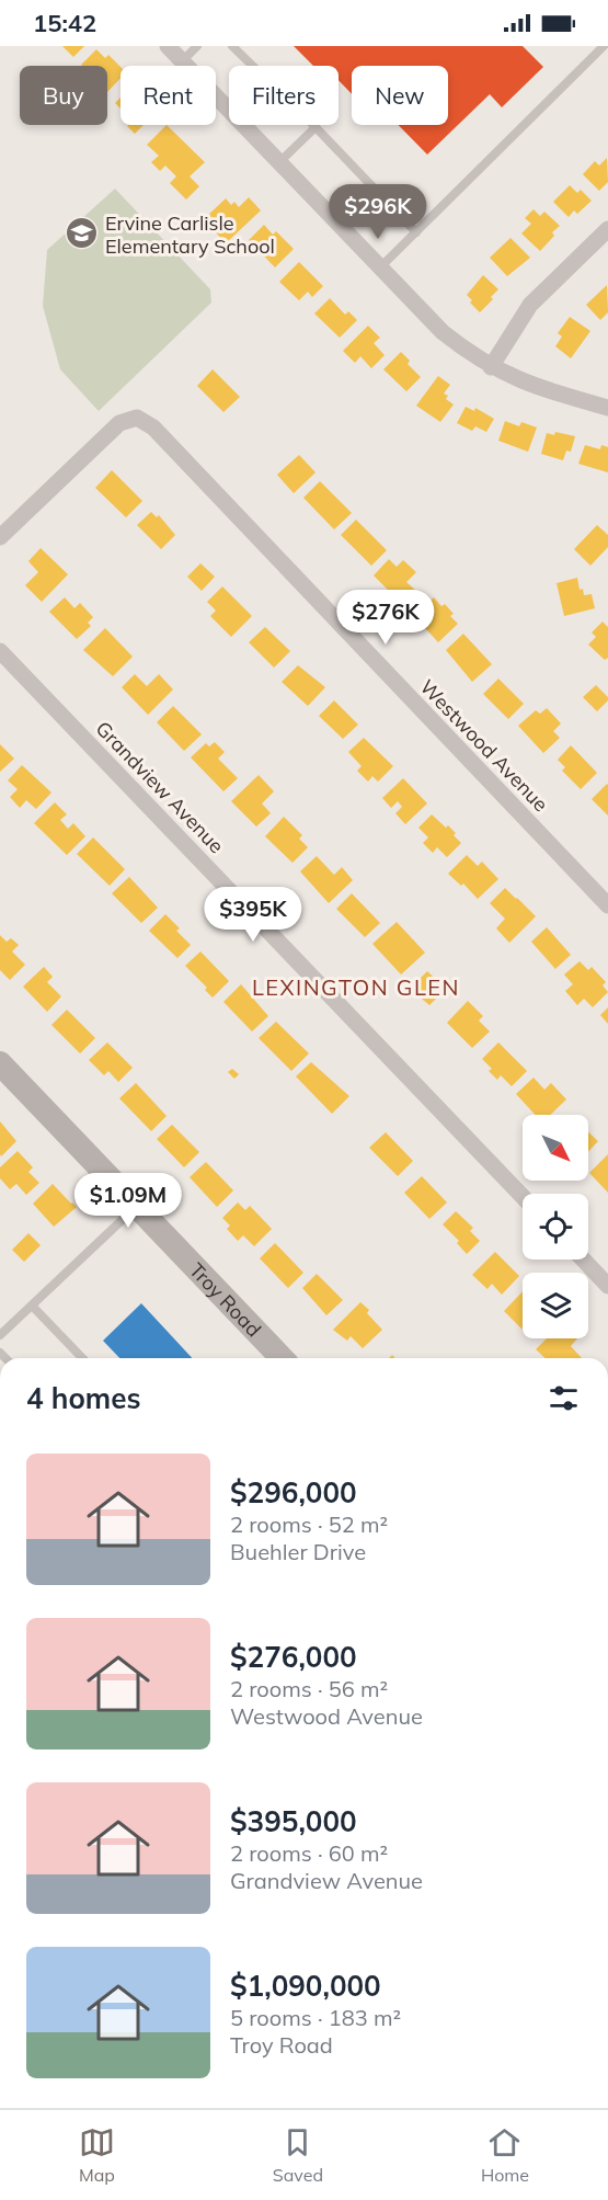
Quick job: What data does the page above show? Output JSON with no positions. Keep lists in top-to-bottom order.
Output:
{
  "streets": {
    "street": ["Westwood Avenue", "Grandview Avenue", "Troy Road"]
  },
  "districts": ["LEXINGTON GLEN"],
  "places": {
    "school or university": ["Ervine Carlisle Elementary School"]
  },
  "north": "bottom right",
  "page": {
    "status": "15:42",
    "chip": [
      "Buy",
      "Rent",
      "Filters",
      "New"
    ],
    "price": [
      "$296K",
      "$276K",
      "$395K",
      "$1.09M"
    ],
    "heading": "4 homes",
    "list": [
      {
        "name": "$296,000",
        "note": "2 rooms · 52 m² · Buehler Drive"
      },
      {
        "name": "$276,000",
        "note": "2 rooms · 56 m² · Westwood Avenue"
      },
      {
        "name": "$395,000",
        "note": "2 rooms · 60 m² · Grandview Avenue"
      },
      {
        "name": "$1,090,000",
        "note": "5 rooms · 183 m² · Troy Road"
      }
    ],
    "tabs": ["Map", "Saved", "Home"]
  }
}
